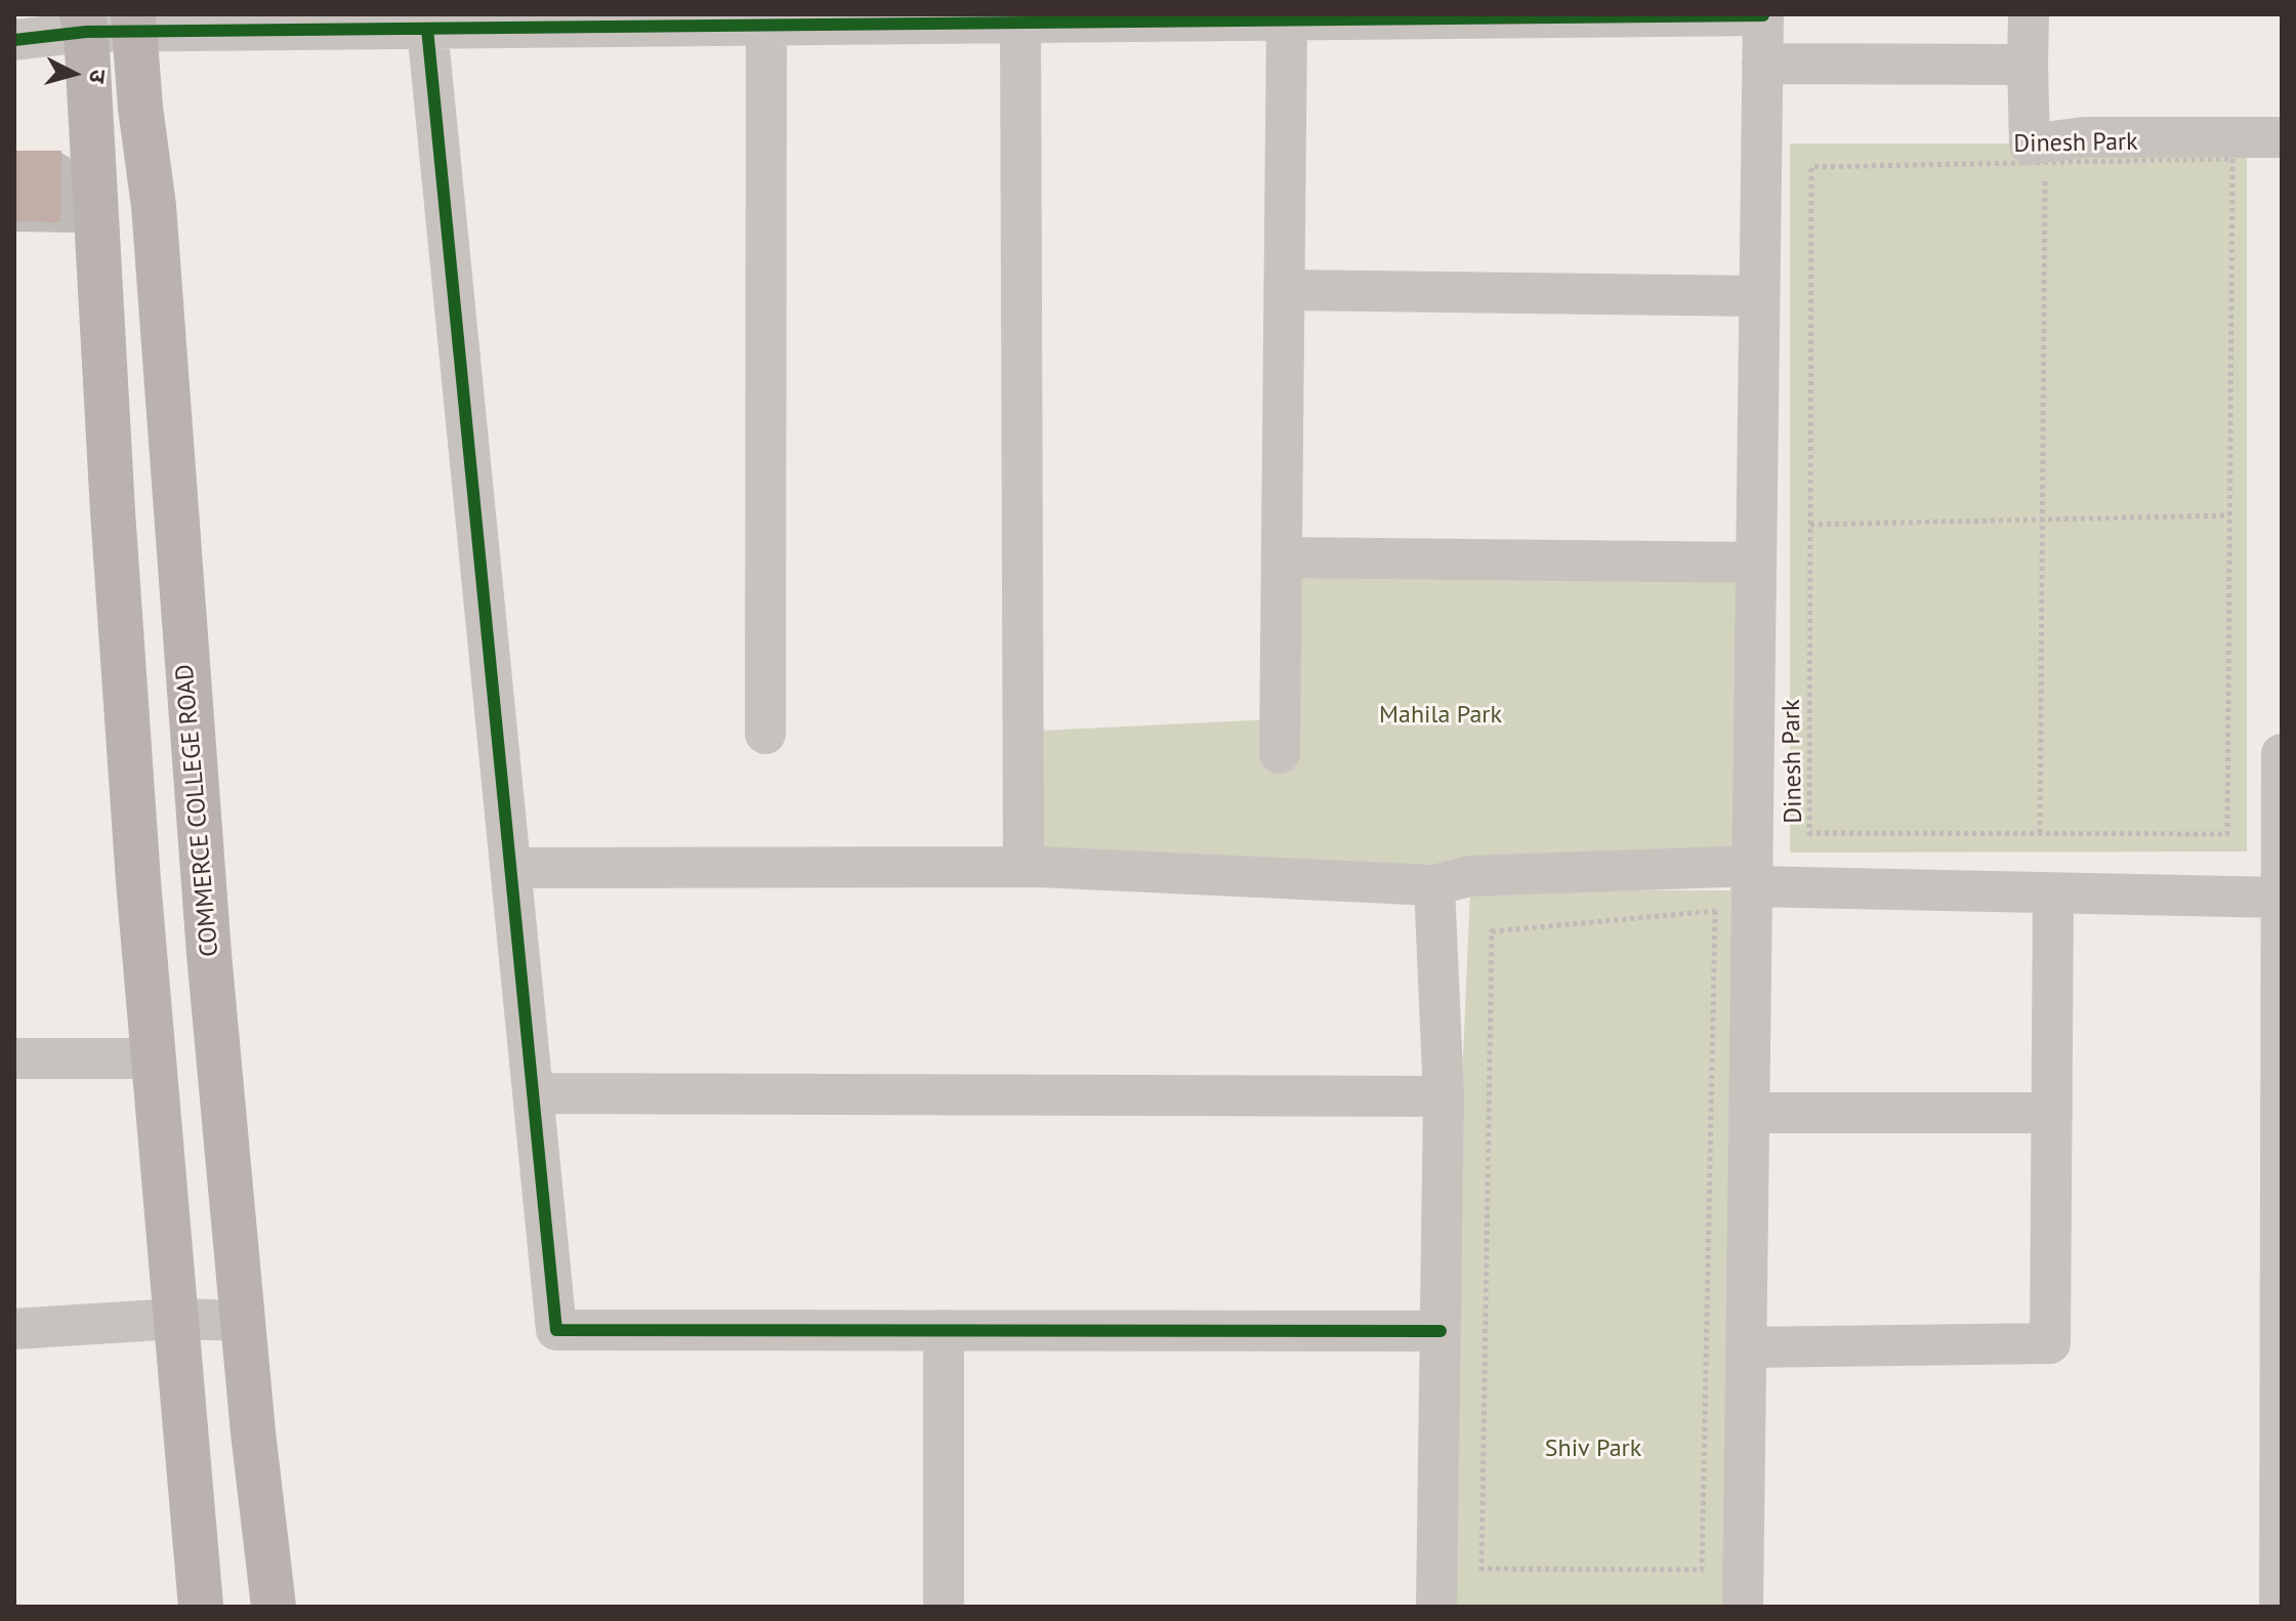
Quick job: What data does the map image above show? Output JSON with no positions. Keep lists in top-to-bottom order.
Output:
{
  "streets": {
    "street": ["COMMERCE COLLEGE ROAD"],
    "path": ["Dinesh Park"]
  },
  "parks": ["Mahila Park", "Shiv Park"],
  "north": "right"
}
